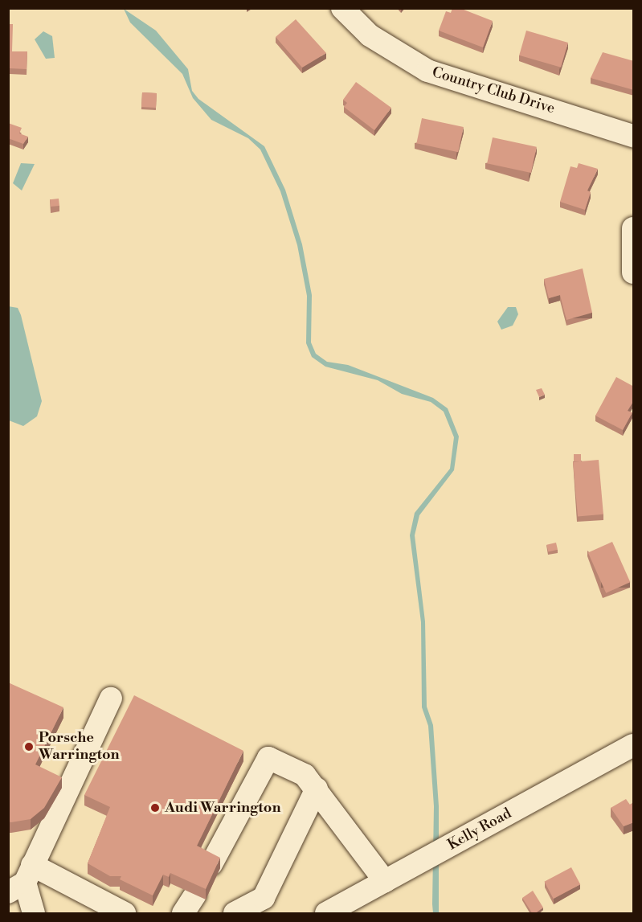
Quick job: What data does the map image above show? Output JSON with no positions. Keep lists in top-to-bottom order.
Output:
{
  "streets": {
    "street": ["Country Club Drive", "Kelly Road"]
  },
  "places": ["Porsche Warrington", "Audi Warrington"]
}
